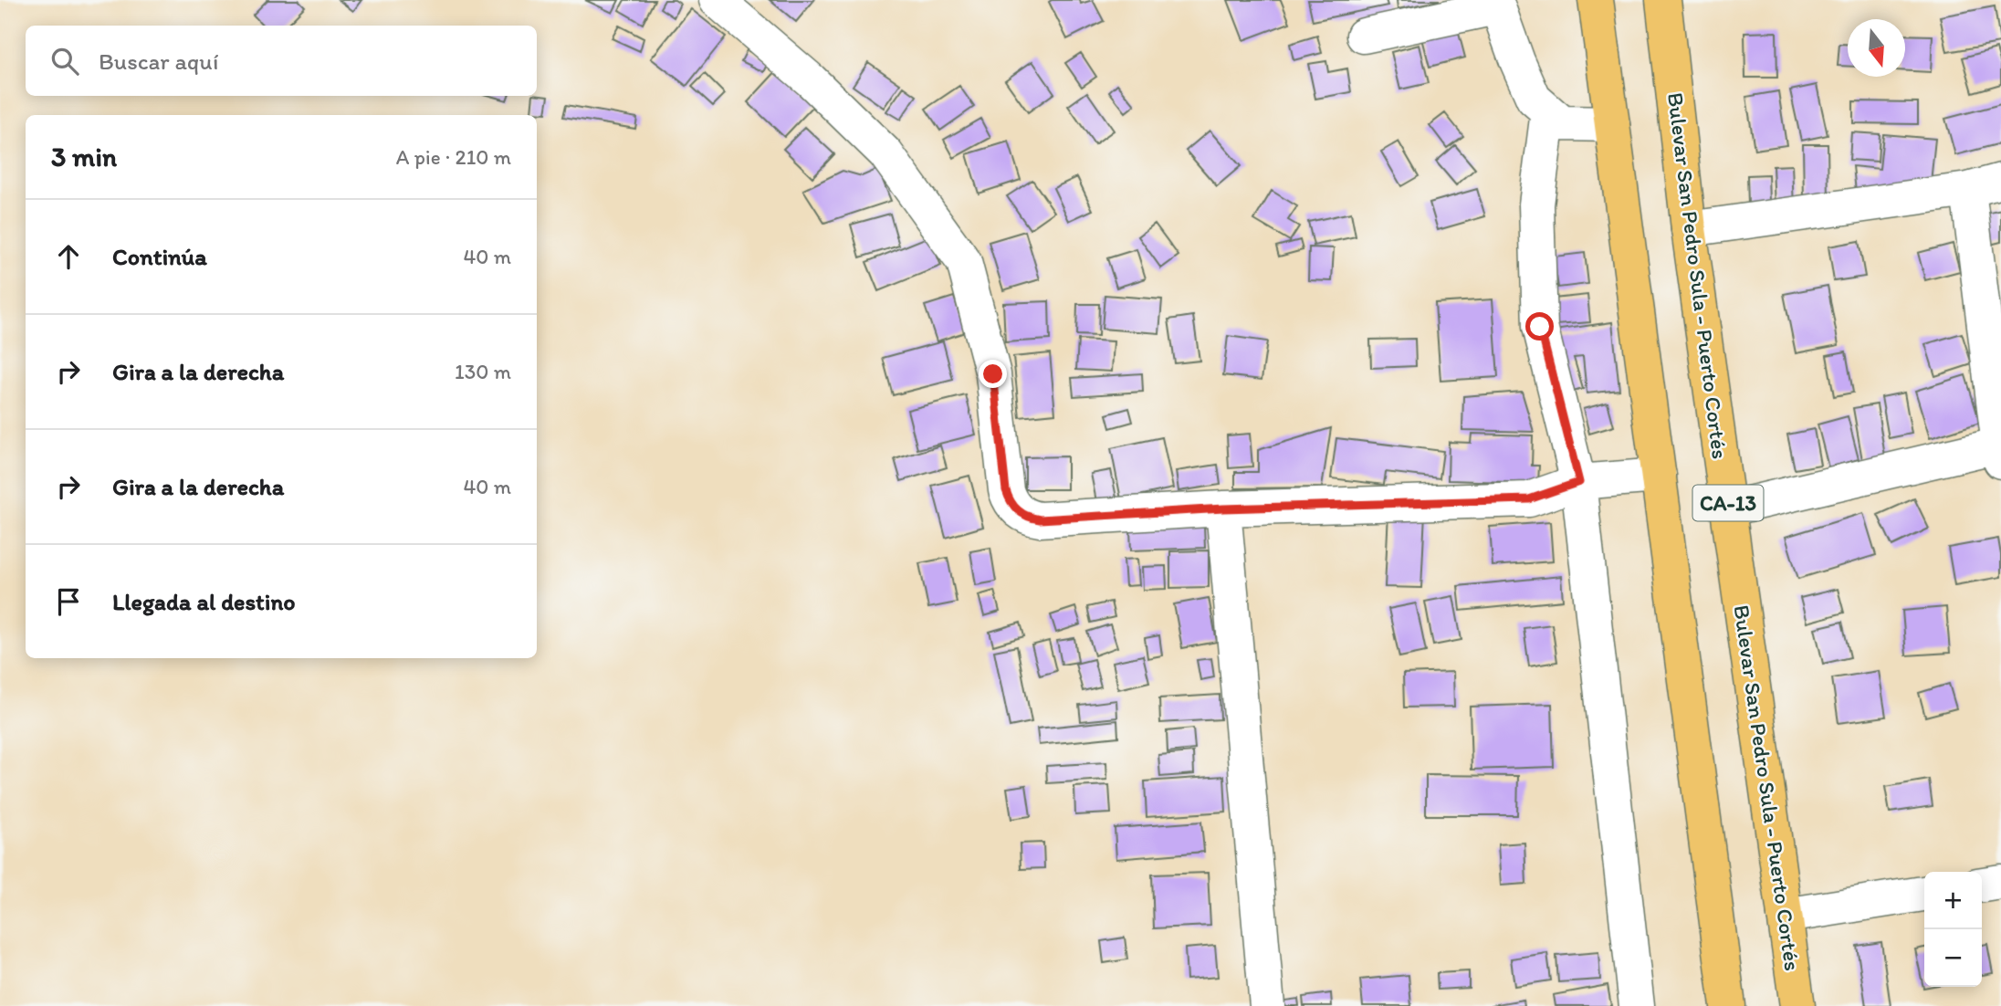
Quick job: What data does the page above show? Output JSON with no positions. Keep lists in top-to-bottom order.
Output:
{
  "streets": {
    "highway": ["Bulevar San Pedro Sula - Puerto Cortés", "CA-13"]
  },
  "north": "bottom",
  "page": {
    "search": "Buscar aquí",
    "heading": ["3 min", "A pie · 210 m"],
    "list": [
      ["Continúa", "40 m"],
      ["Gira a la derecha", "130 m"],
      ["Gira a la derecha", "40 m"],
      "Llegada al destino"
    ],
    "map_buttons": ["+", "−"]
  }
}
